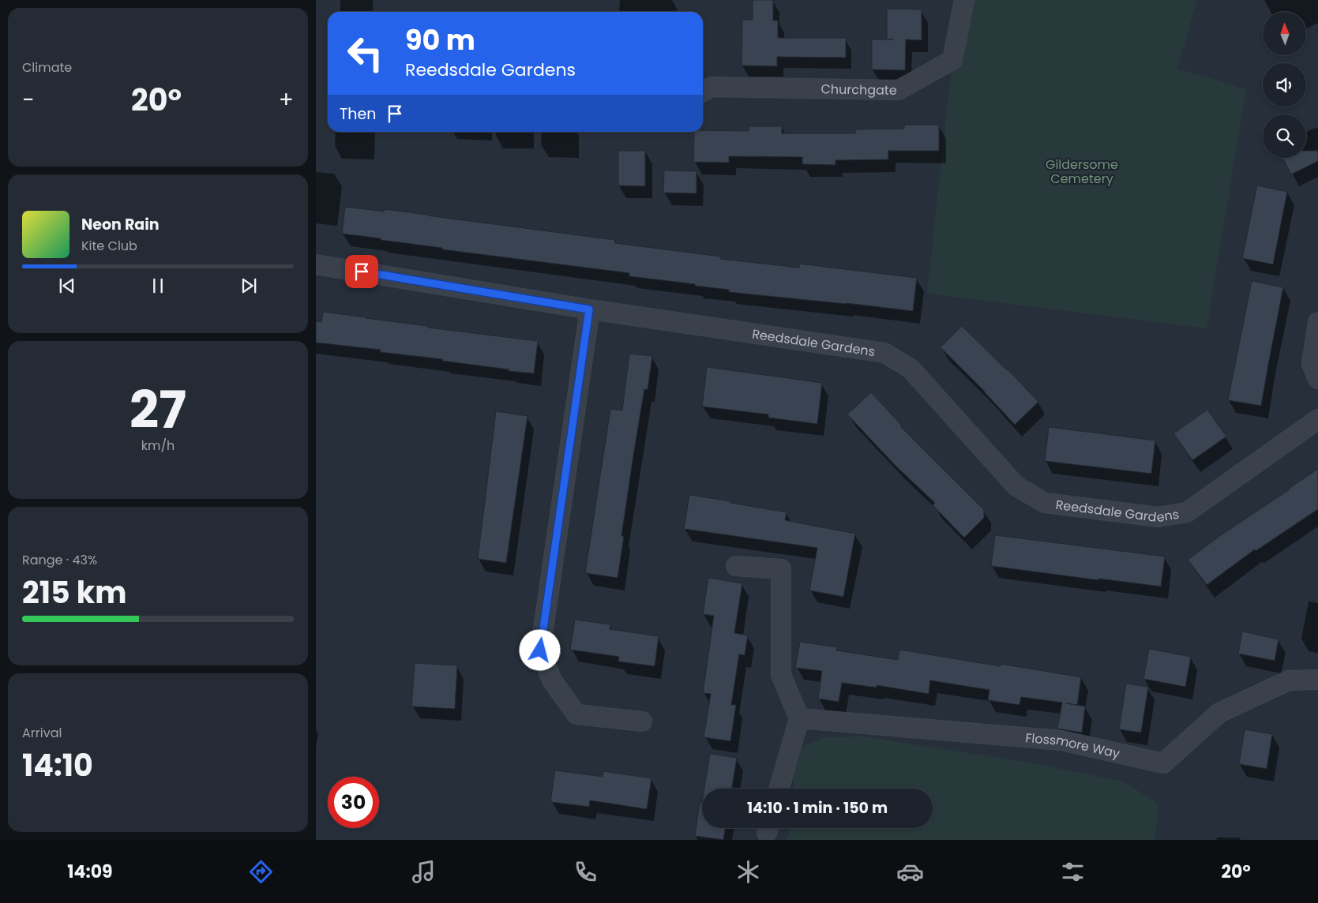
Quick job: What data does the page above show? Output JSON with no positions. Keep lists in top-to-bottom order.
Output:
{
  "streets": {
    "street": ["Churchgate", "Reedsdale Gardens", "Flossmore Way"]
  },
  "parks": ["Gildersome Cemetery"],
  "north": "top",
  "page": {
    "tile": [
      "Climate",
      ["27", "km/h"],
      ["Range · 43%", "215 km"],
      ["Arrival", "14:10"]
    ],
    "turn": ["90 m", "Reedsdale Gardens"],
    "heat": ["−", "20°", "+"],
    "then": "Then",
    "song": ["Neon Rain", "Kite Club"],
    "limit": "30",
    "trip": "14:10 · 1 min · 150 m",
    "tabs": ["14:09", "20°"]
  }
}
